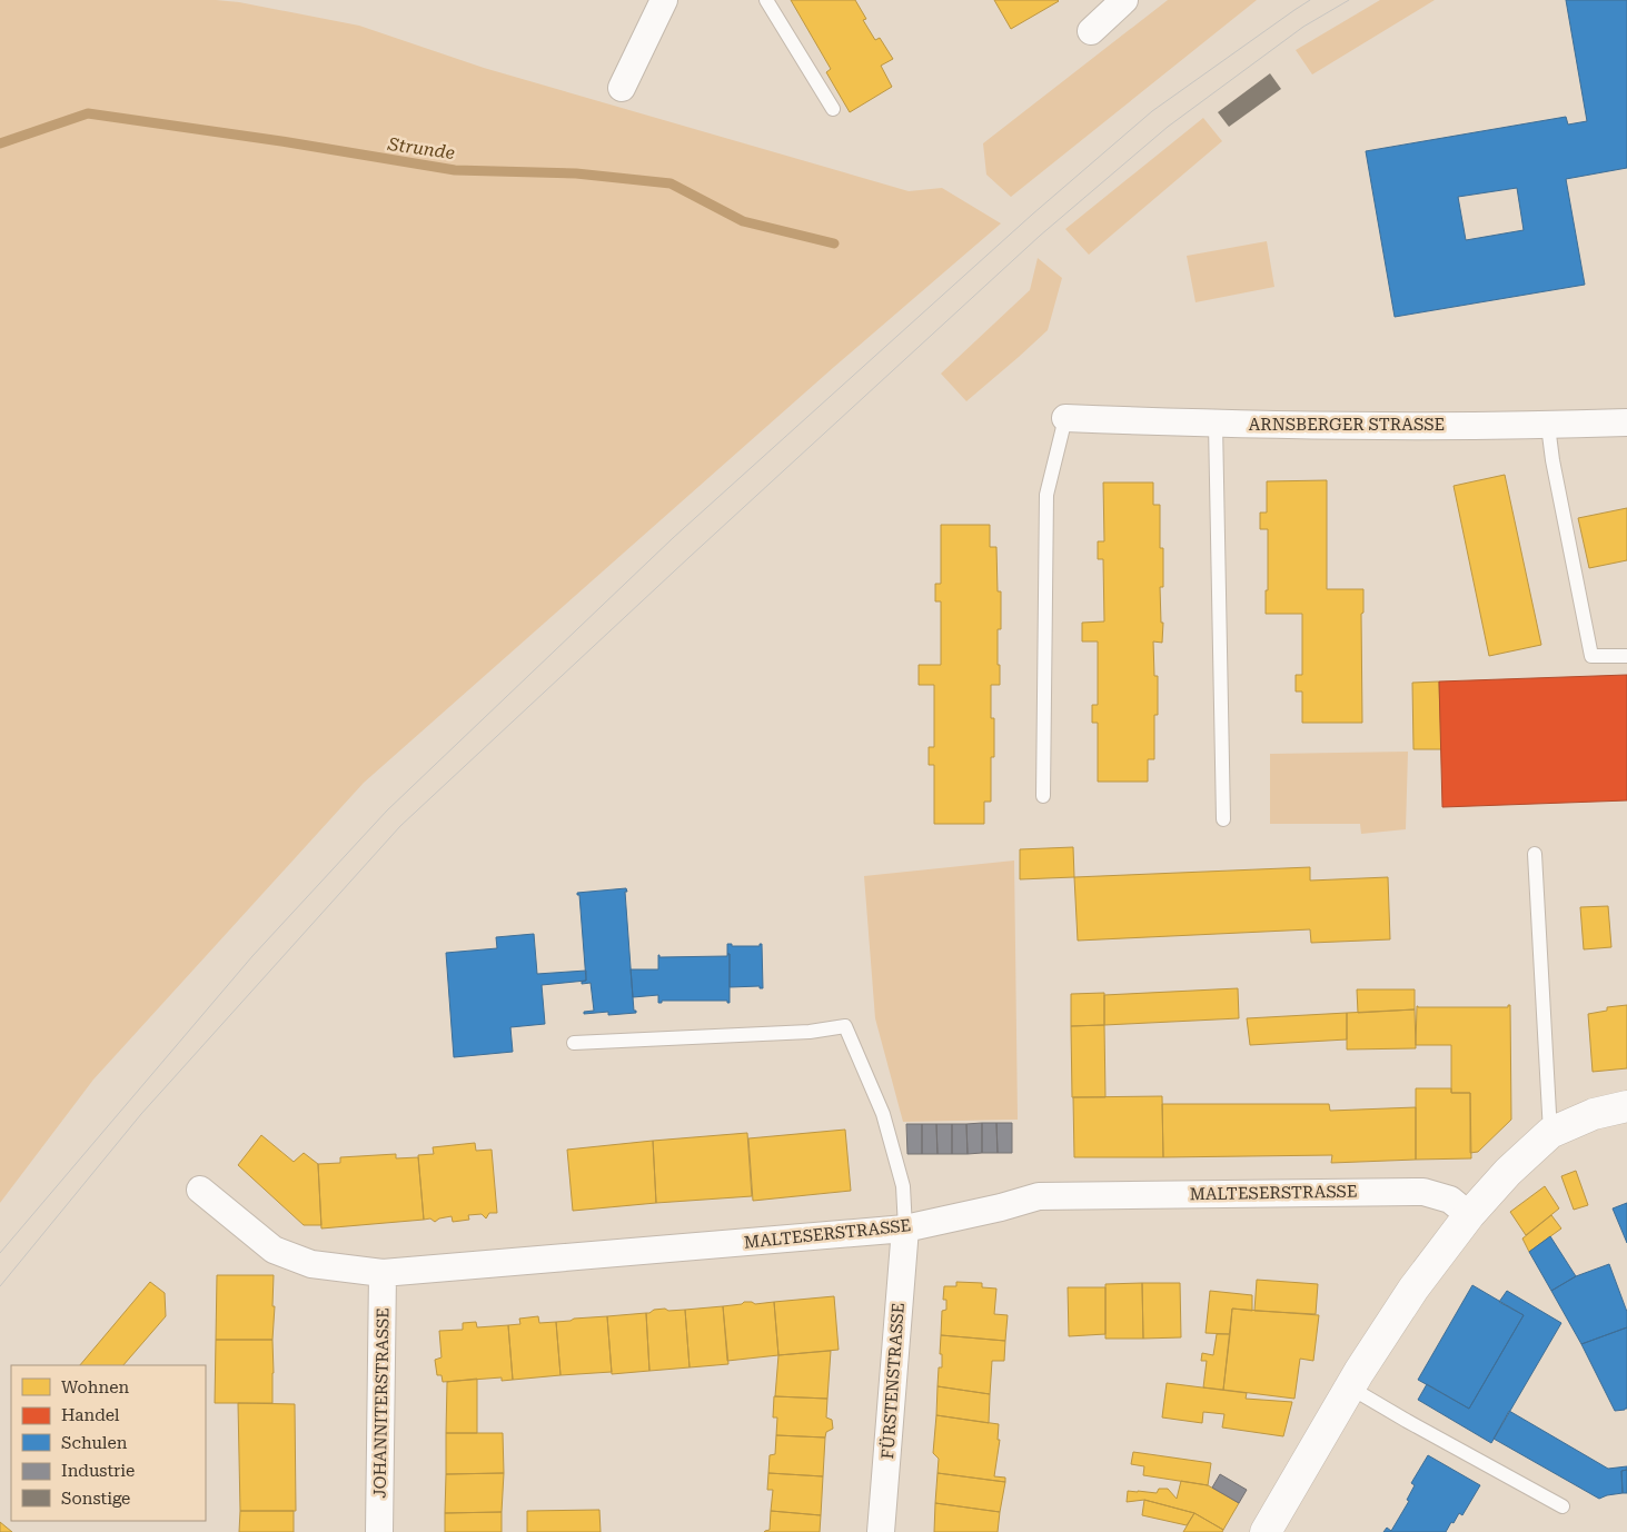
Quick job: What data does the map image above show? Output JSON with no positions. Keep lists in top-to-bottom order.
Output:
{
  "streets": {
    "street": [
      "ARNSBERGER STRASSE",
      "MALTESERSTRASSE",
      "FÜRSTENSTRASSE",
      "JOHANNITERSTRASSE"
    ]
  },
  "crossings": [
    ["MALTESERSTRASSE", "FÜRSTENSTRASSE"],
    ["MALTESERSTRASSE", "JOHANNITERSTRASSE"]
  ],
  "water": ["Strunde"],
  "legend": [
    "Wohnen",
    "Handel",
    "Schulen",
    "Industrie",
    "Sonstige"
  ]
}
